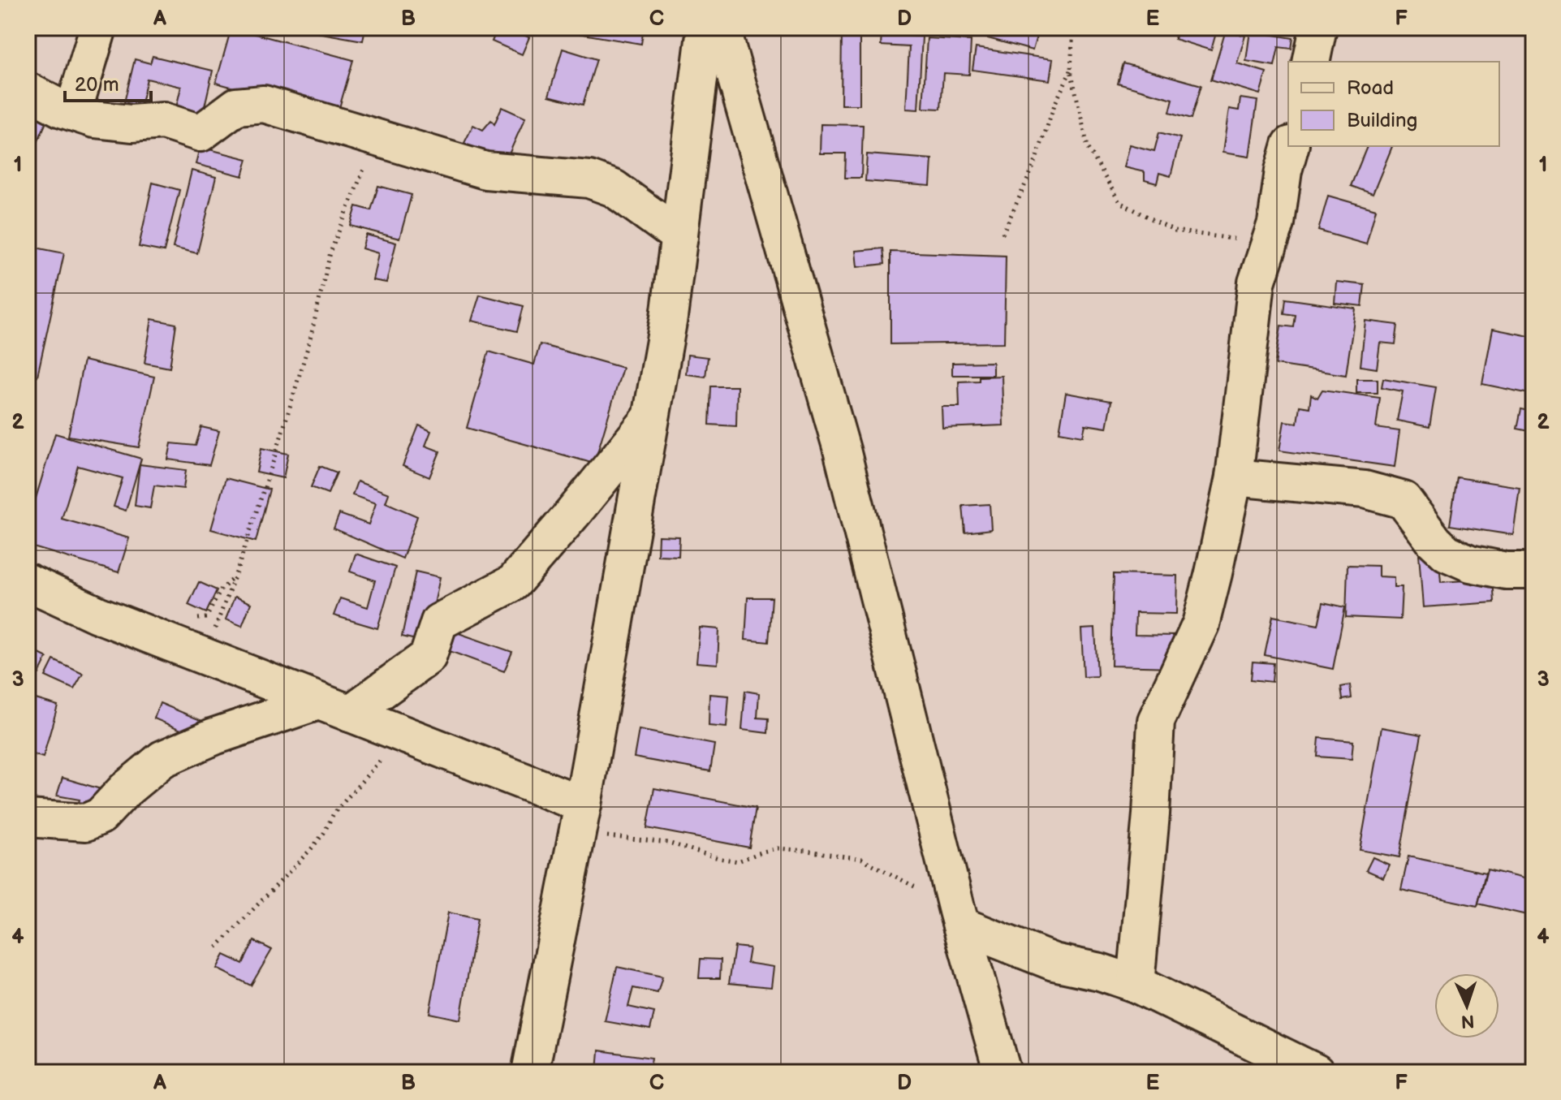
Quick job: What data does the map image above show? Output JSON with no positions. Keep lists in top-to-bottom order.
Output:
{
  "legend": ["Road", "Building"],
  "scale_bar": "20 m",
  "north": "bottom",
  "grid": {
    "columns": [
      "A",
      "B",
      "C",
      "D",
      "E",
      "F"
    ],
    "rows": [
      "1",
      "2",
      "3",
      "4"
    ]
  }
}
